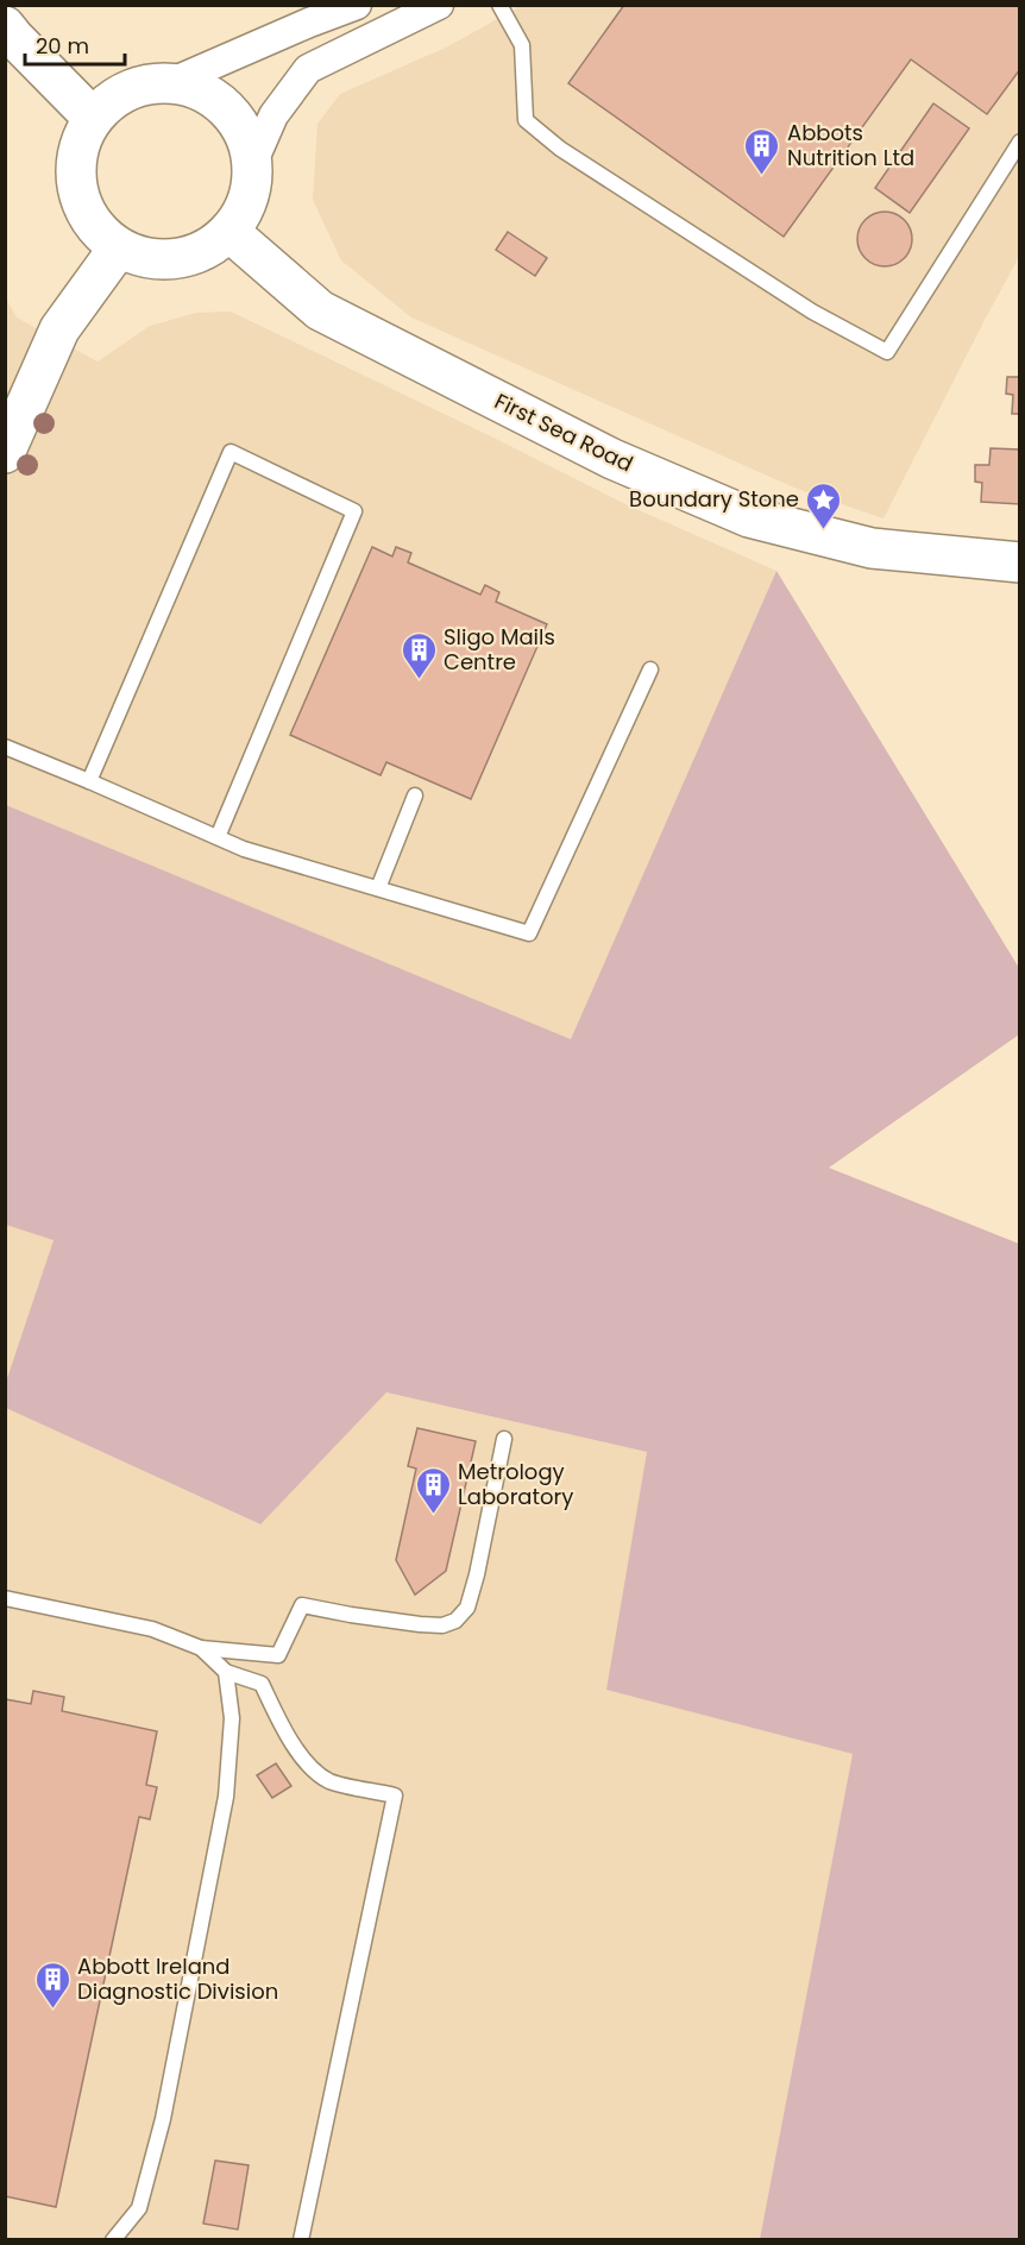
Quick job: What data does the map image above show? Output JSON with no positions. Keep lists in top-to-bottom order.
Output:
{
  "streets": {
    "street": ["First Sea Road"]
  },
  "places": {
    "building": [
      "Abbots Nutrition Ltd",
      "Sligo Mails Centre",
      "Metrology Laboratory",
      "Abbott Ireland Diagnostic Division"
    ],
    "place": ["Boundary Stone"]
  },
  "scale_bar": "20 m"
}
